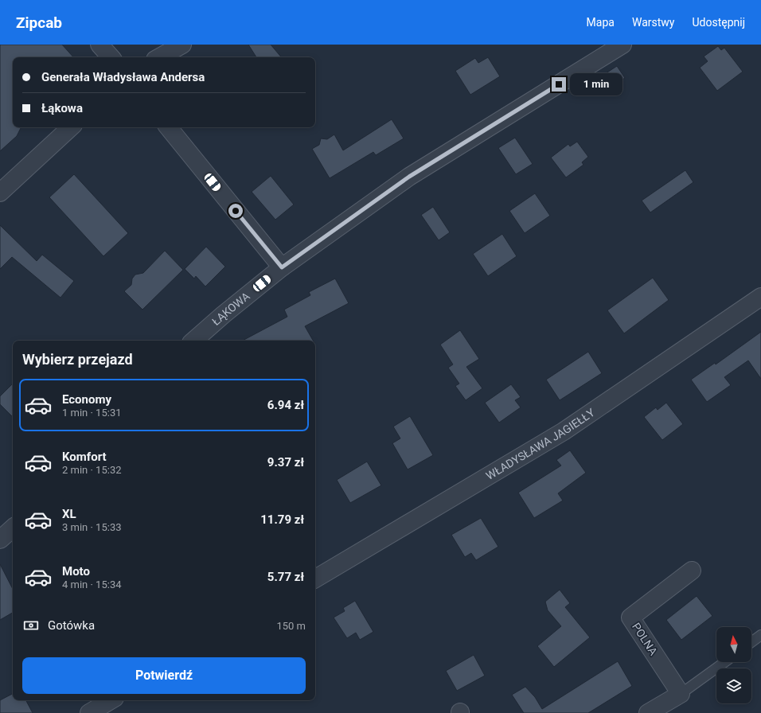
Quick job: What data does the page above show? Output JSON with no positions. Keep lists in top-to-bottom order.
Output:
{
  "streets": {
    "street": ["ŁĄKOWA", "WŁADYSŁAWA JAGIEŁŁY", "POLNA"]
  },
  "north": "top",
  "page": {
    "header": "Zipcab",
    "nav": ["Mapa", "Warstwy", "Udostępnij"],
    "banner": ["Generała Władysława Andersa", "Łąkowa"],
    "bubble": "1 min",
    "heading": "Wybierz przejazd",
    "list": [
      {
        "name": "Economy",
        "note": "1 min · 15:31",
        "value": "6.94 zł"
      },
      {
        "name": "Komfort",
        "note": "2 min · 15:32",
        "value": "9.37 zł"
      },
      {
        "name": "XL",
        "note": "3 min · 15:33",
        "value": "11.79 zł"
      },
      {
        "name": "Moto",
        "note": "4 min · 15:34",
        "value": "5.77 zł"
      }
    ],
    "pay": ["Gotówka", "150 m"],
    "buttons": "Potwierdź"
  }
}
